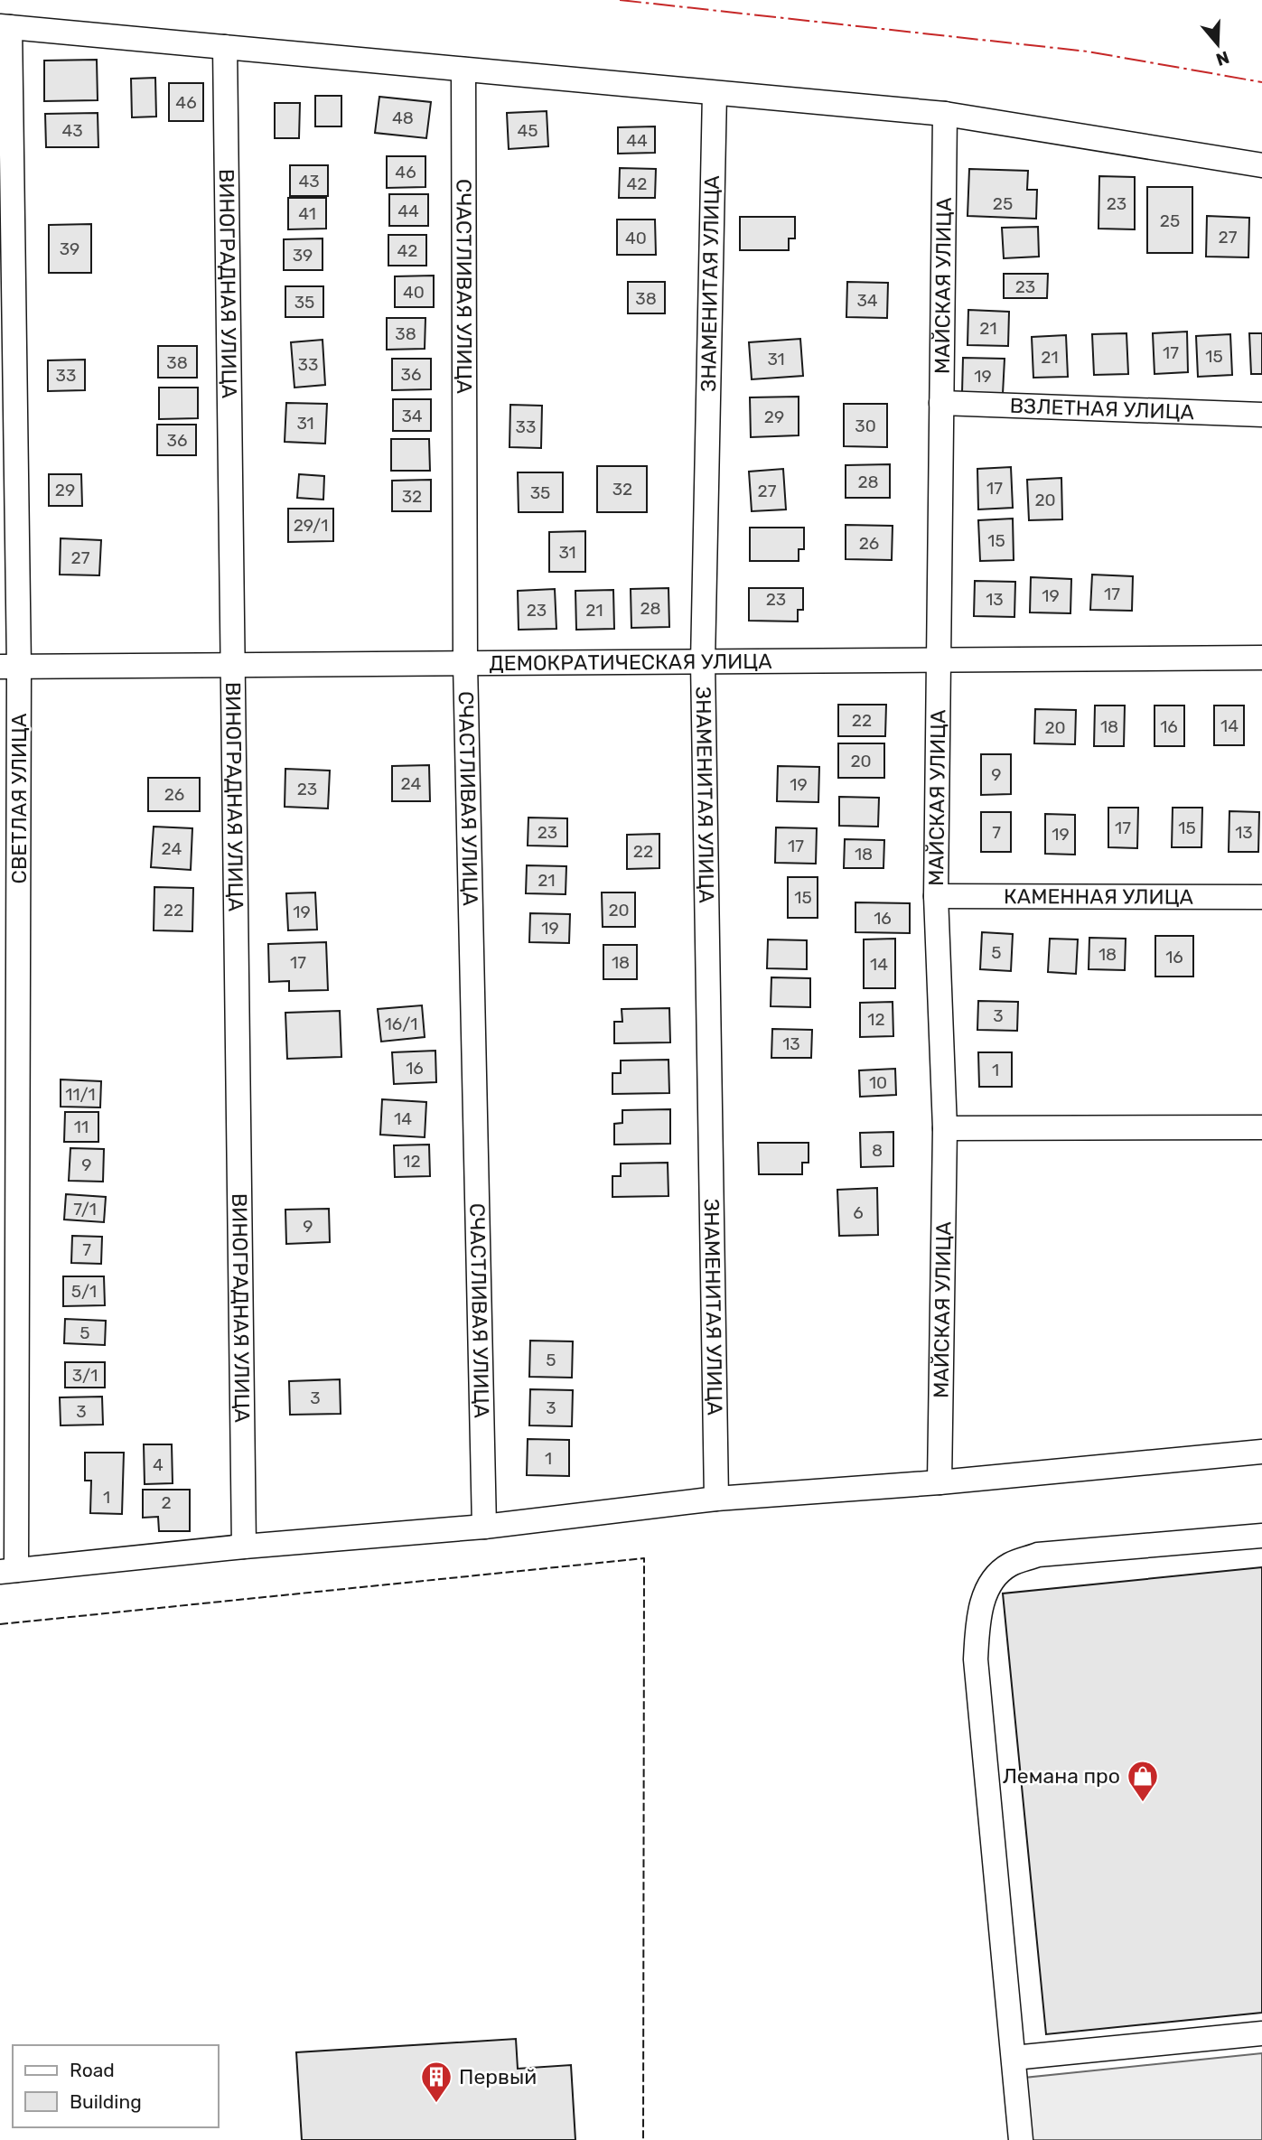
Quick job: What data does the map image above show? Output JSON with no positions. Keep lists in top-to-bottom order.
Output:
{
  "streets": {
    "street": [
      "ЗНАМЕНИТАЯ УЛИЦА",
      "ВИНОГРАДНАЯ УЛИЦА",
      "СЧАСТЛИВАЯ УЛИЦА",
      "МАЙСКАЯ УЛИЦА",
      "ВЗЛЕТНАЯ УЛИЦА",
      "ДЕМОКРАТИЧЕСКАЯ УЛИЦА",
      "СВЕТЛАЯ УЛИЦА",
      "КАМЕННАЯ УЛИЦА"
    ]
  },
  "crossings": [
    ["ЗНАМЕНИТАЯ УЛИЦА", "ДЕМОКРАТИЧЕСКАЯ УЛИЦА"],
    ["ВИНОГРАДНАЯ УЛИЦА", "ДЕМОКРАТИЧЕСКАЯ УЛИЦА"],
    ["СЧАСТЛИВАЯ УЛИЦА", "ДЕМОКРАТИЧЕСКАЯ УЛИЦА"],
    ["МАЙСКАЯ УЛИЦА", "ВЗЛЕТНАЯ УЛИЦА"],
    ["МАЙСКАЯ УЛИЦА", "ДЕМОКРАТИЧЕСКАЯ УЛИЦА"],
    ["МАЙСКАЯ УЛИЦА", "КАМЕННАЯ УЛИЦА"],
    ["ДЕМОКРАТИЧЕСКАЯ УЛИЦА", "СВЕТЛАЯ УЛИЦА"]
  ],
  "places": {
    "shop": ["Лемана про"],
    "building": ["Первый"]
  },
  "house_numbers": [
    "46",
    "48",
    "43",
    "45",
    "44",
    "46",
    "43",
    "42",
    "25",
    "23",
    "44",
    "41",
    "25",
    "27",
    "40",
    "39",
    "42",
    "39",
    "23",
    "40",
    "38",
    "34",
    "35",
    "21",
    "38",
    "17",
    "15",
    "21",
    "31",
    "38",
    "33",
    "36",
    "33",
    "19",
    "34",
    "29",
    "31",
    "30",
    "33",
    "36",
    "28",
    "17",
    "32",
    "29",
    "27",
    "35",
    "32",
    "20",
    "29/1",
    "15",
    "26",
    "31",
    "27",
    "17",
    "19",
    "23",
    "13",
    "28",
    "23",
    "21",
    "22",
    "14",
    "18",
    "16",
    "20",
    "20",
    "9",
    "24",
    "19",
    "23",
    "26",
    "17",
    "15",
    "23",
    "7",
    "13",
    "19",
    "17",
    "24",
    "22",
    "18",
    "21",
    "15",
    "22",
    "20",
    "19",
    "16",
    "19",
    "5",
    "18",
    "16",
    "17",
    "18",
    "14",
    "3",
    "12",
    "16/1",
    "13",
    "16",
    "1",
    "10",
    "11/1",
    "14",
    "11",
    "8",
    "12",
    "9",
    "7/1",
    "6",
    "9",
    "7",
    "5/1",
    "5",
    "5",
    "3/1",
    "3",
    "3",
    "3",
    "1",
    "4",
    "1",
    "2"
  ],
  "legend": ["Road", "Building"],
  "north": "bottom"
}
